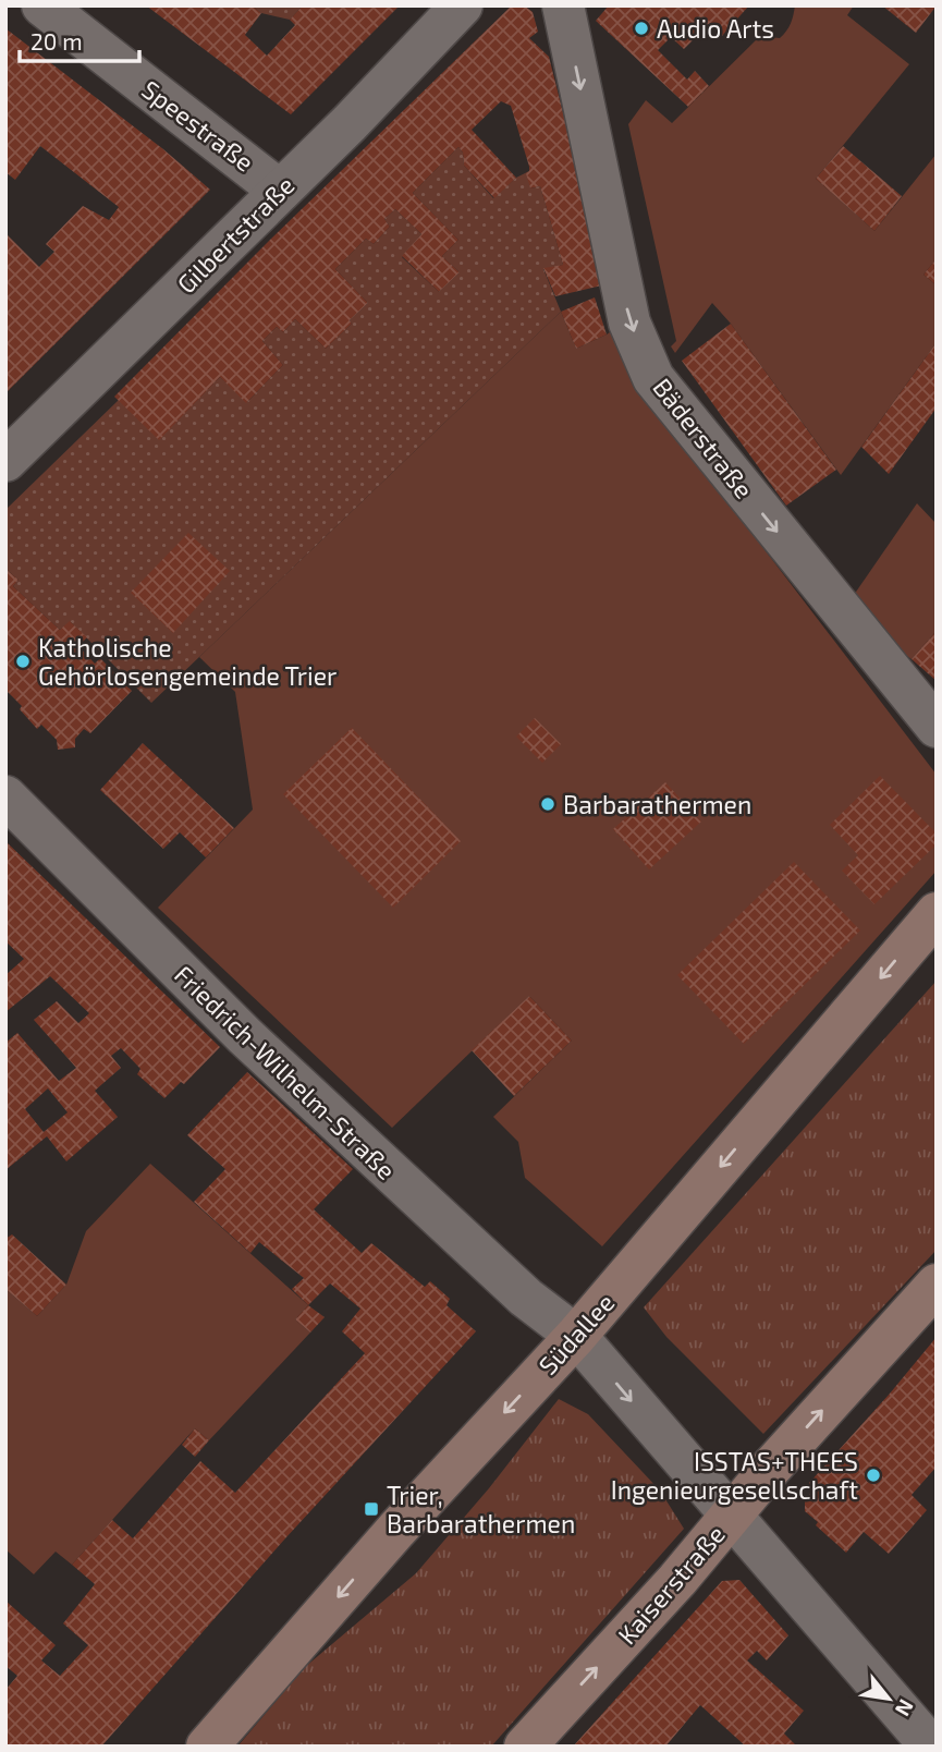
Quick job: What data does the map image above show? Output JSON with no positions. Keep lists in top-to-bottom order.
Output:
{
  "streets": {
    "main road": ["Südallee", "Kaiserstraße"],
    "street": [
      "Speestraße",
      "Gilbertstraße",
      "Bäderstraße",
      "Friedrich-Wilhelm-Straße"
    ]
  },
  "crossings": [
    ["Speestraße", "Gilbertstraße"],
    ["Friedrich-Wilhelm-Straße", "Südallee"],
    ["Friedrich-Wilhelm-Straße", "Kaiserstraße"]
  ],
  "one_way": ["Bäderstraße", "Südallee", "Kaiserstraße"],
  "places": {
    "other": [
      "Audio Arts",
      "Katholische Gehörlosengemeinde Trier",
      "Barbarathermen",
      "ISSTAS+THEES Ingenieurgesellschaft"
    ],
    "transit": ["Trier, Barbarathermen"]
  },
  "scale_bar": "20 m",
  "north": "bottom right"
}
